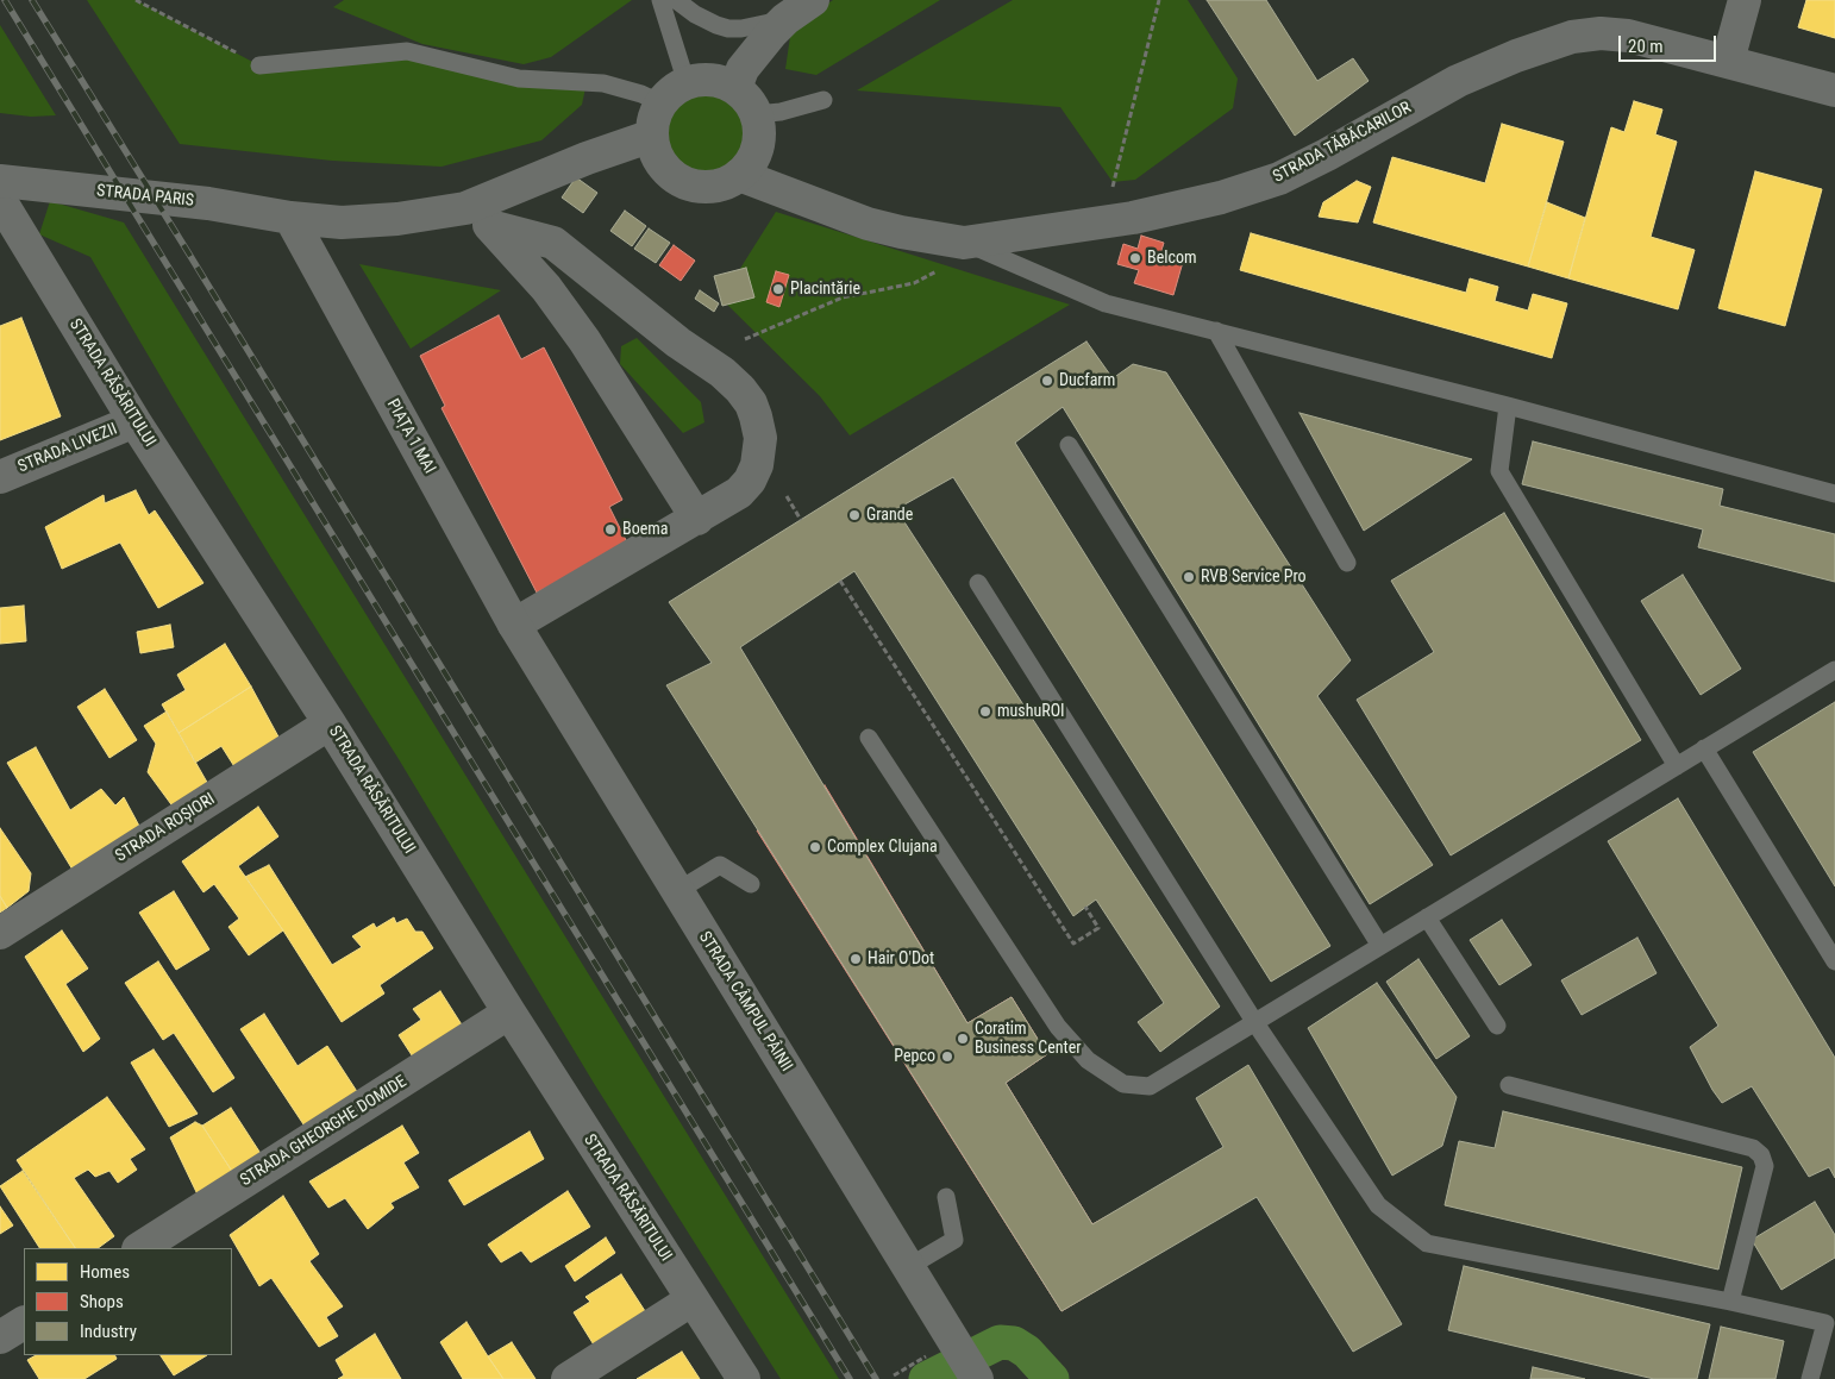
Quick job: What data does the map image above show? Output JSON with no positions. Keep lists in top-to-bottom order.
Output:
{
  "streets": {
    "street": [
      "STRADA TĂBĂCARILOR",
      "STRADA PARIS",
      "STRADA RĂSĂRITULUI",
      "PIAȚA 1 MAI",
      "STRADA LIVEZII",
      "STRADA ROȘIORI",
      "STRADA CÂMPUL PÂINII",
      "STRADA GHEORGHE DOMIDE"
    ]
  },
  "crossings": [
    ["STRADA PARIS", "PIAȚA 1 MAI"],
    ["STRADA RĂSĂRITULUI", "STRADA LIVEZII"],
    ["STRADA RĂSĂRITULUI", "STRADA ROȘIORI"],
    ["STRADA RĂSĂRITULUI", "STRADA GHEORGHE DOMIDE"],
    ["PIAȚA 1 MAI", "STRADA CÂMPUL PÂINII"]
  ],
  "places": [
    "Belcom",
    "Placintărie",
    "Ducfarm",
    "Grande",
    "Boema",
    "RVB Service Pro",
    "mushuROI",
    "Complex Clujana",
    "Hair O'Dot",
    "Coratim Business Center",
    "Pepco"
  ],
  "legend": ["Homes", "Shops", "Industry"],
  "scale_bar": "20 m"
}
